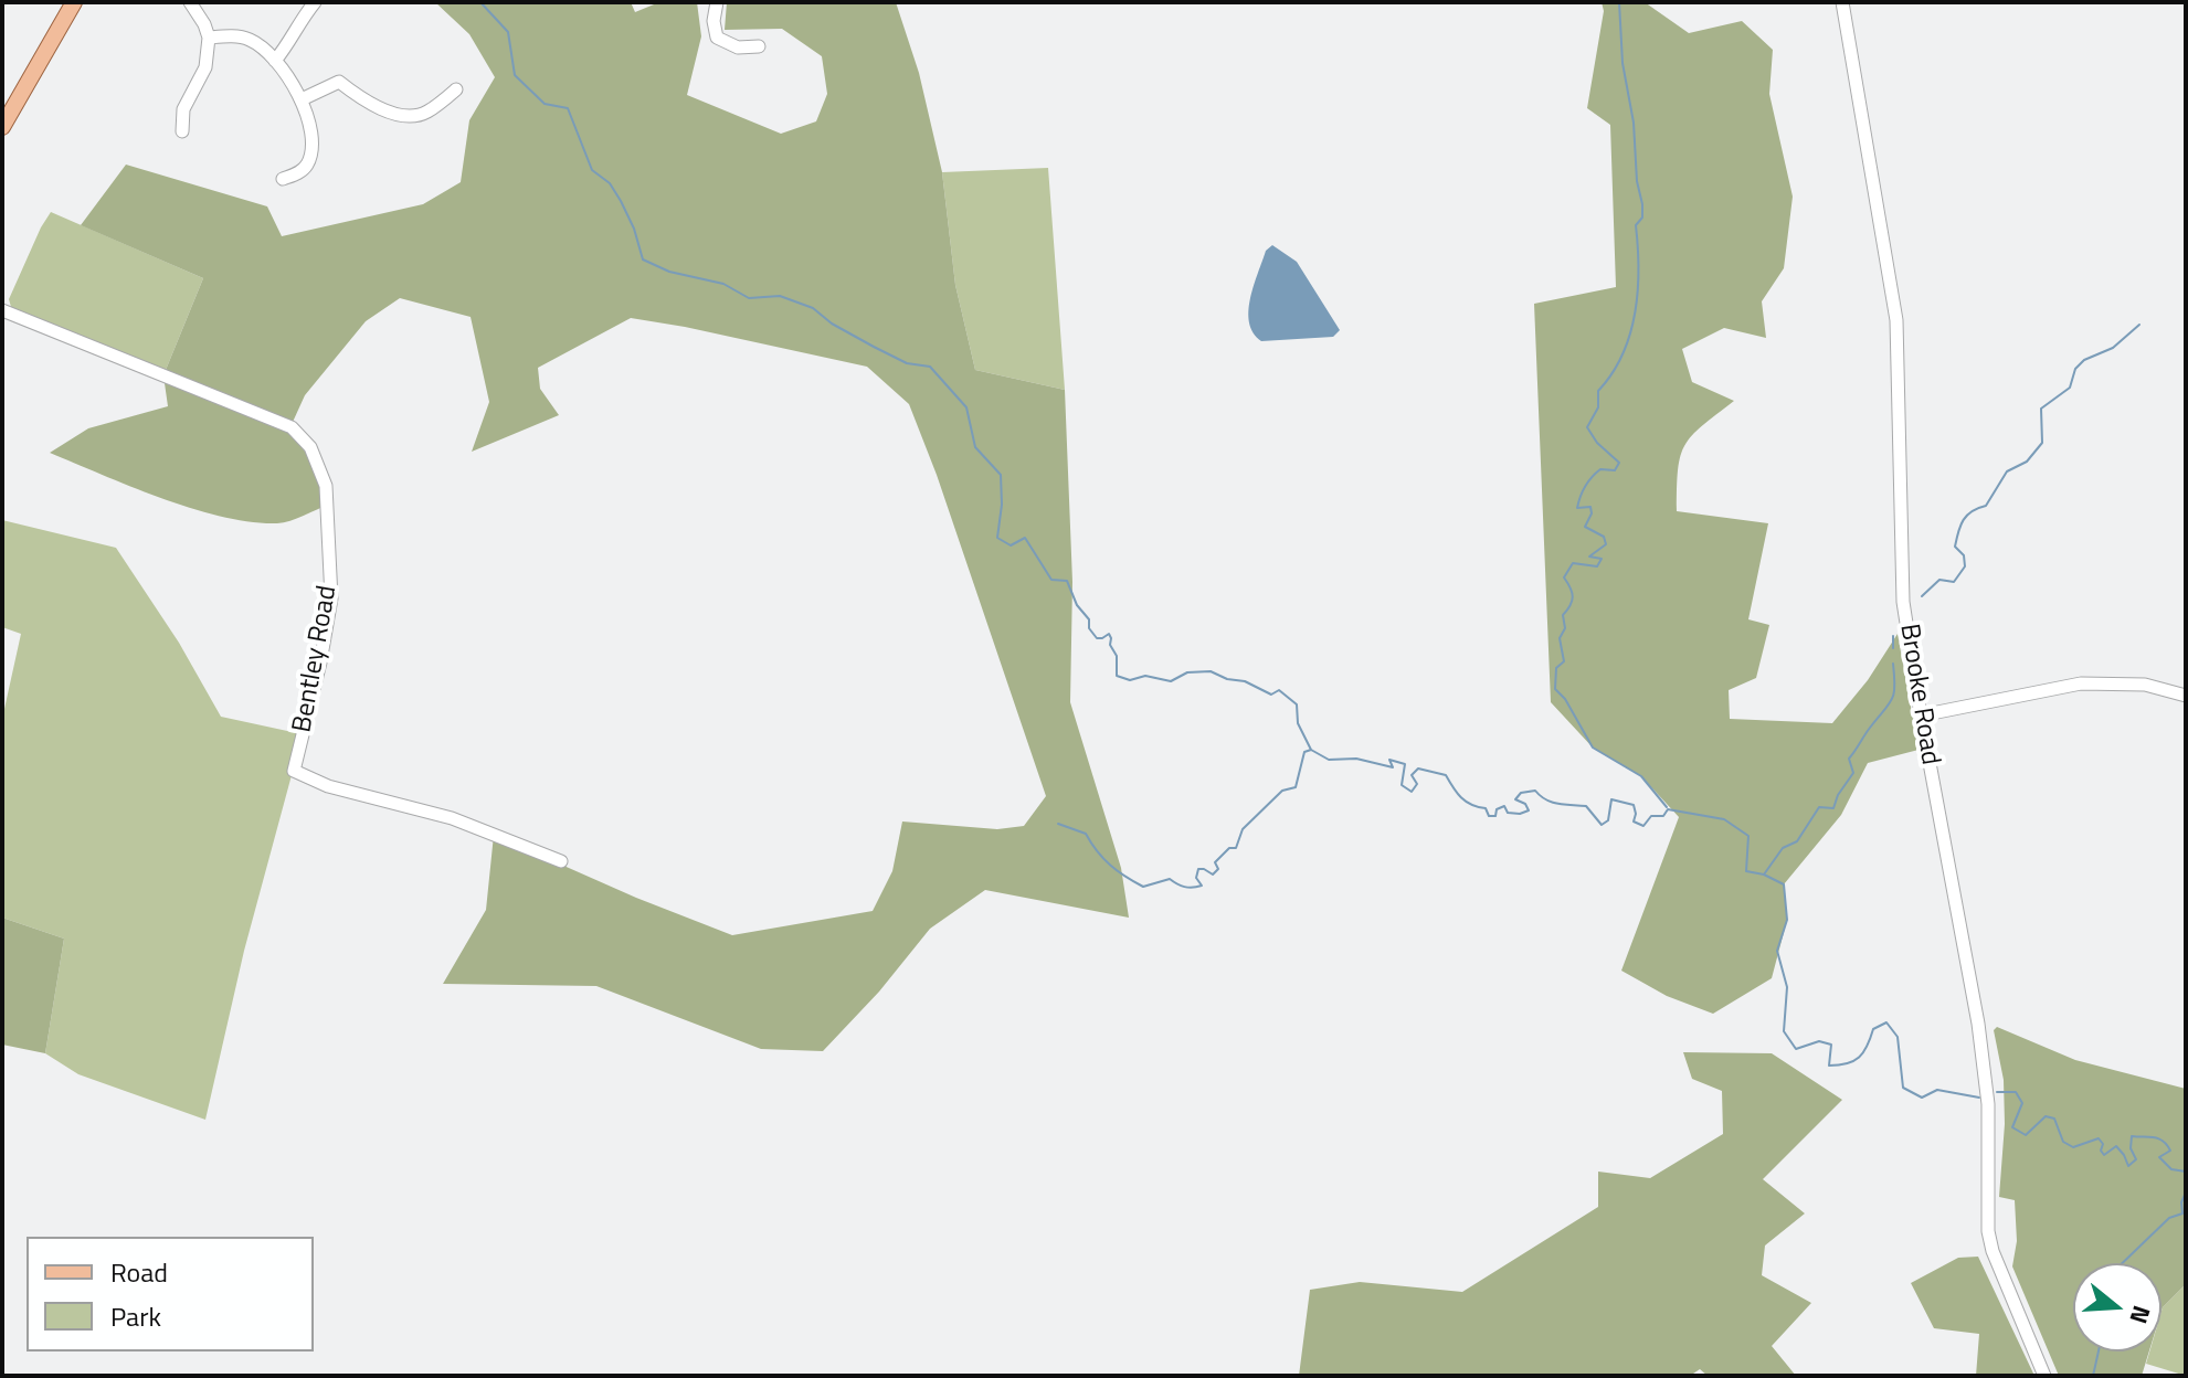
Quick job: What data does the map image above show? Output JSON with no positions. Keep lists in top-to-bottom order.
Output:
{
  "streets": {
    "street": ["Bentley Road", "Brooke Road"]
  },
  "legend": ["Road", "Park"],
  "north": "right"
}
